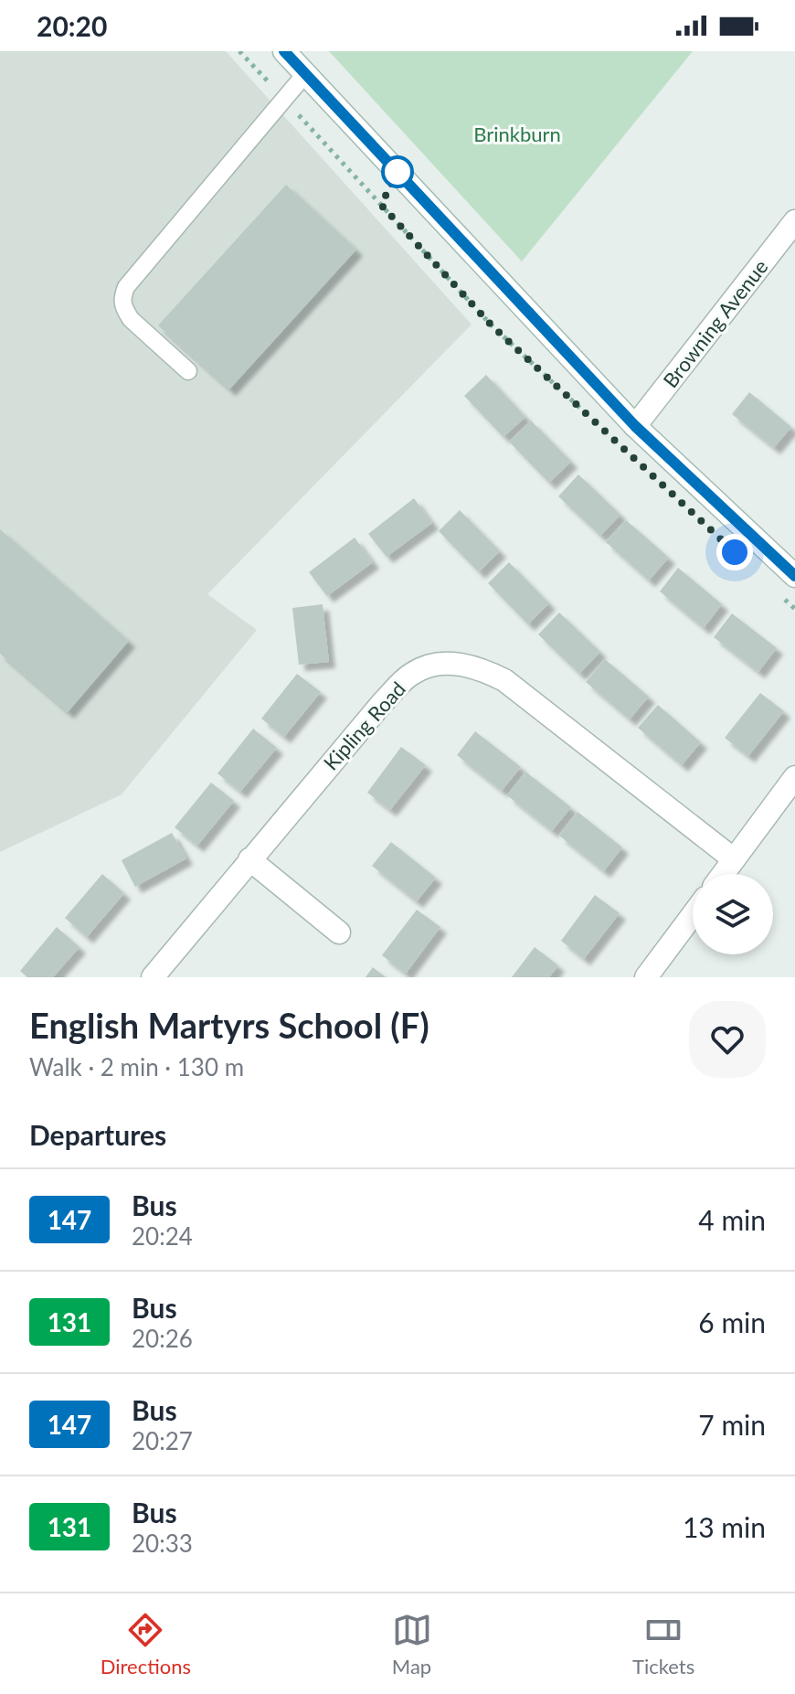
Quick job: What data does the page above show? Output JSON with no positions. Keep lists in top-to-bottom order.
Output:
{
  "streets": {
    "street": ["Browning Avenue", "Kipling Road"]
  },
  "parks": ["Brinkburn"],
  "lines": ["bus line 147"],
  "page": {
    "status": "20:20",
    "heading": [
      ["English Martyrs School (F)", "Walk · 2 min · 130 m"],
      "Departures"
    ],
    "list": [
      {
        "mark": "147",
        "name": "Bus",
        "note": "20:24",
        "value": "4 min"
      },
      {
        "mark": "131",
        "name": "Bus",
        "note": "20:26",
        "value": "6 min"
      },
      {
        "mark": "147",
        "name": "Bus",
        "note": "20:27",
        "value": "7 min"
      },
      {
        "mark": "131",
        "name": "Bus",
        "note": "20:33",
        "value": "13 min"
      }
    ],
    "tabs": ["Directions", "Map", "Tickets"]
  }
}
